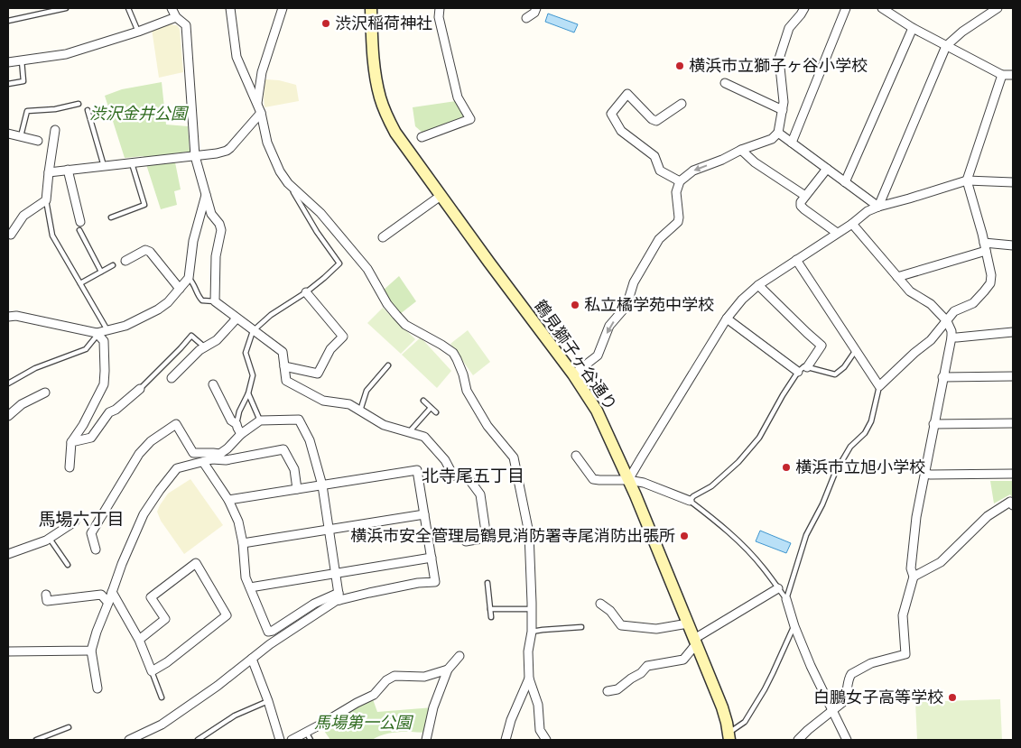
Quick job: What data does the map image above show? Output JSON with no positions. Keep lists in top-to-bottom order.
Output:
{
  "streets": {
    "street": ["鶴見獅子ヶ谷通り"]
  },
  "districts": ["北寺尾五丁目", "馬場六丁目"],
  "parks": ["渋沢金井公園", "馬場第一公園"],
  "places": [
    "渋沢稲荷神社",
    "横浜市立獅子ヶ谷小学校",
    "私立橘学苑中学校",
    "横浜市立旭小学校",
    "横浜市安全管理局鶴見消防署寺尾消防出張所",
    "白鵬女子高等学校"
  ]
}
